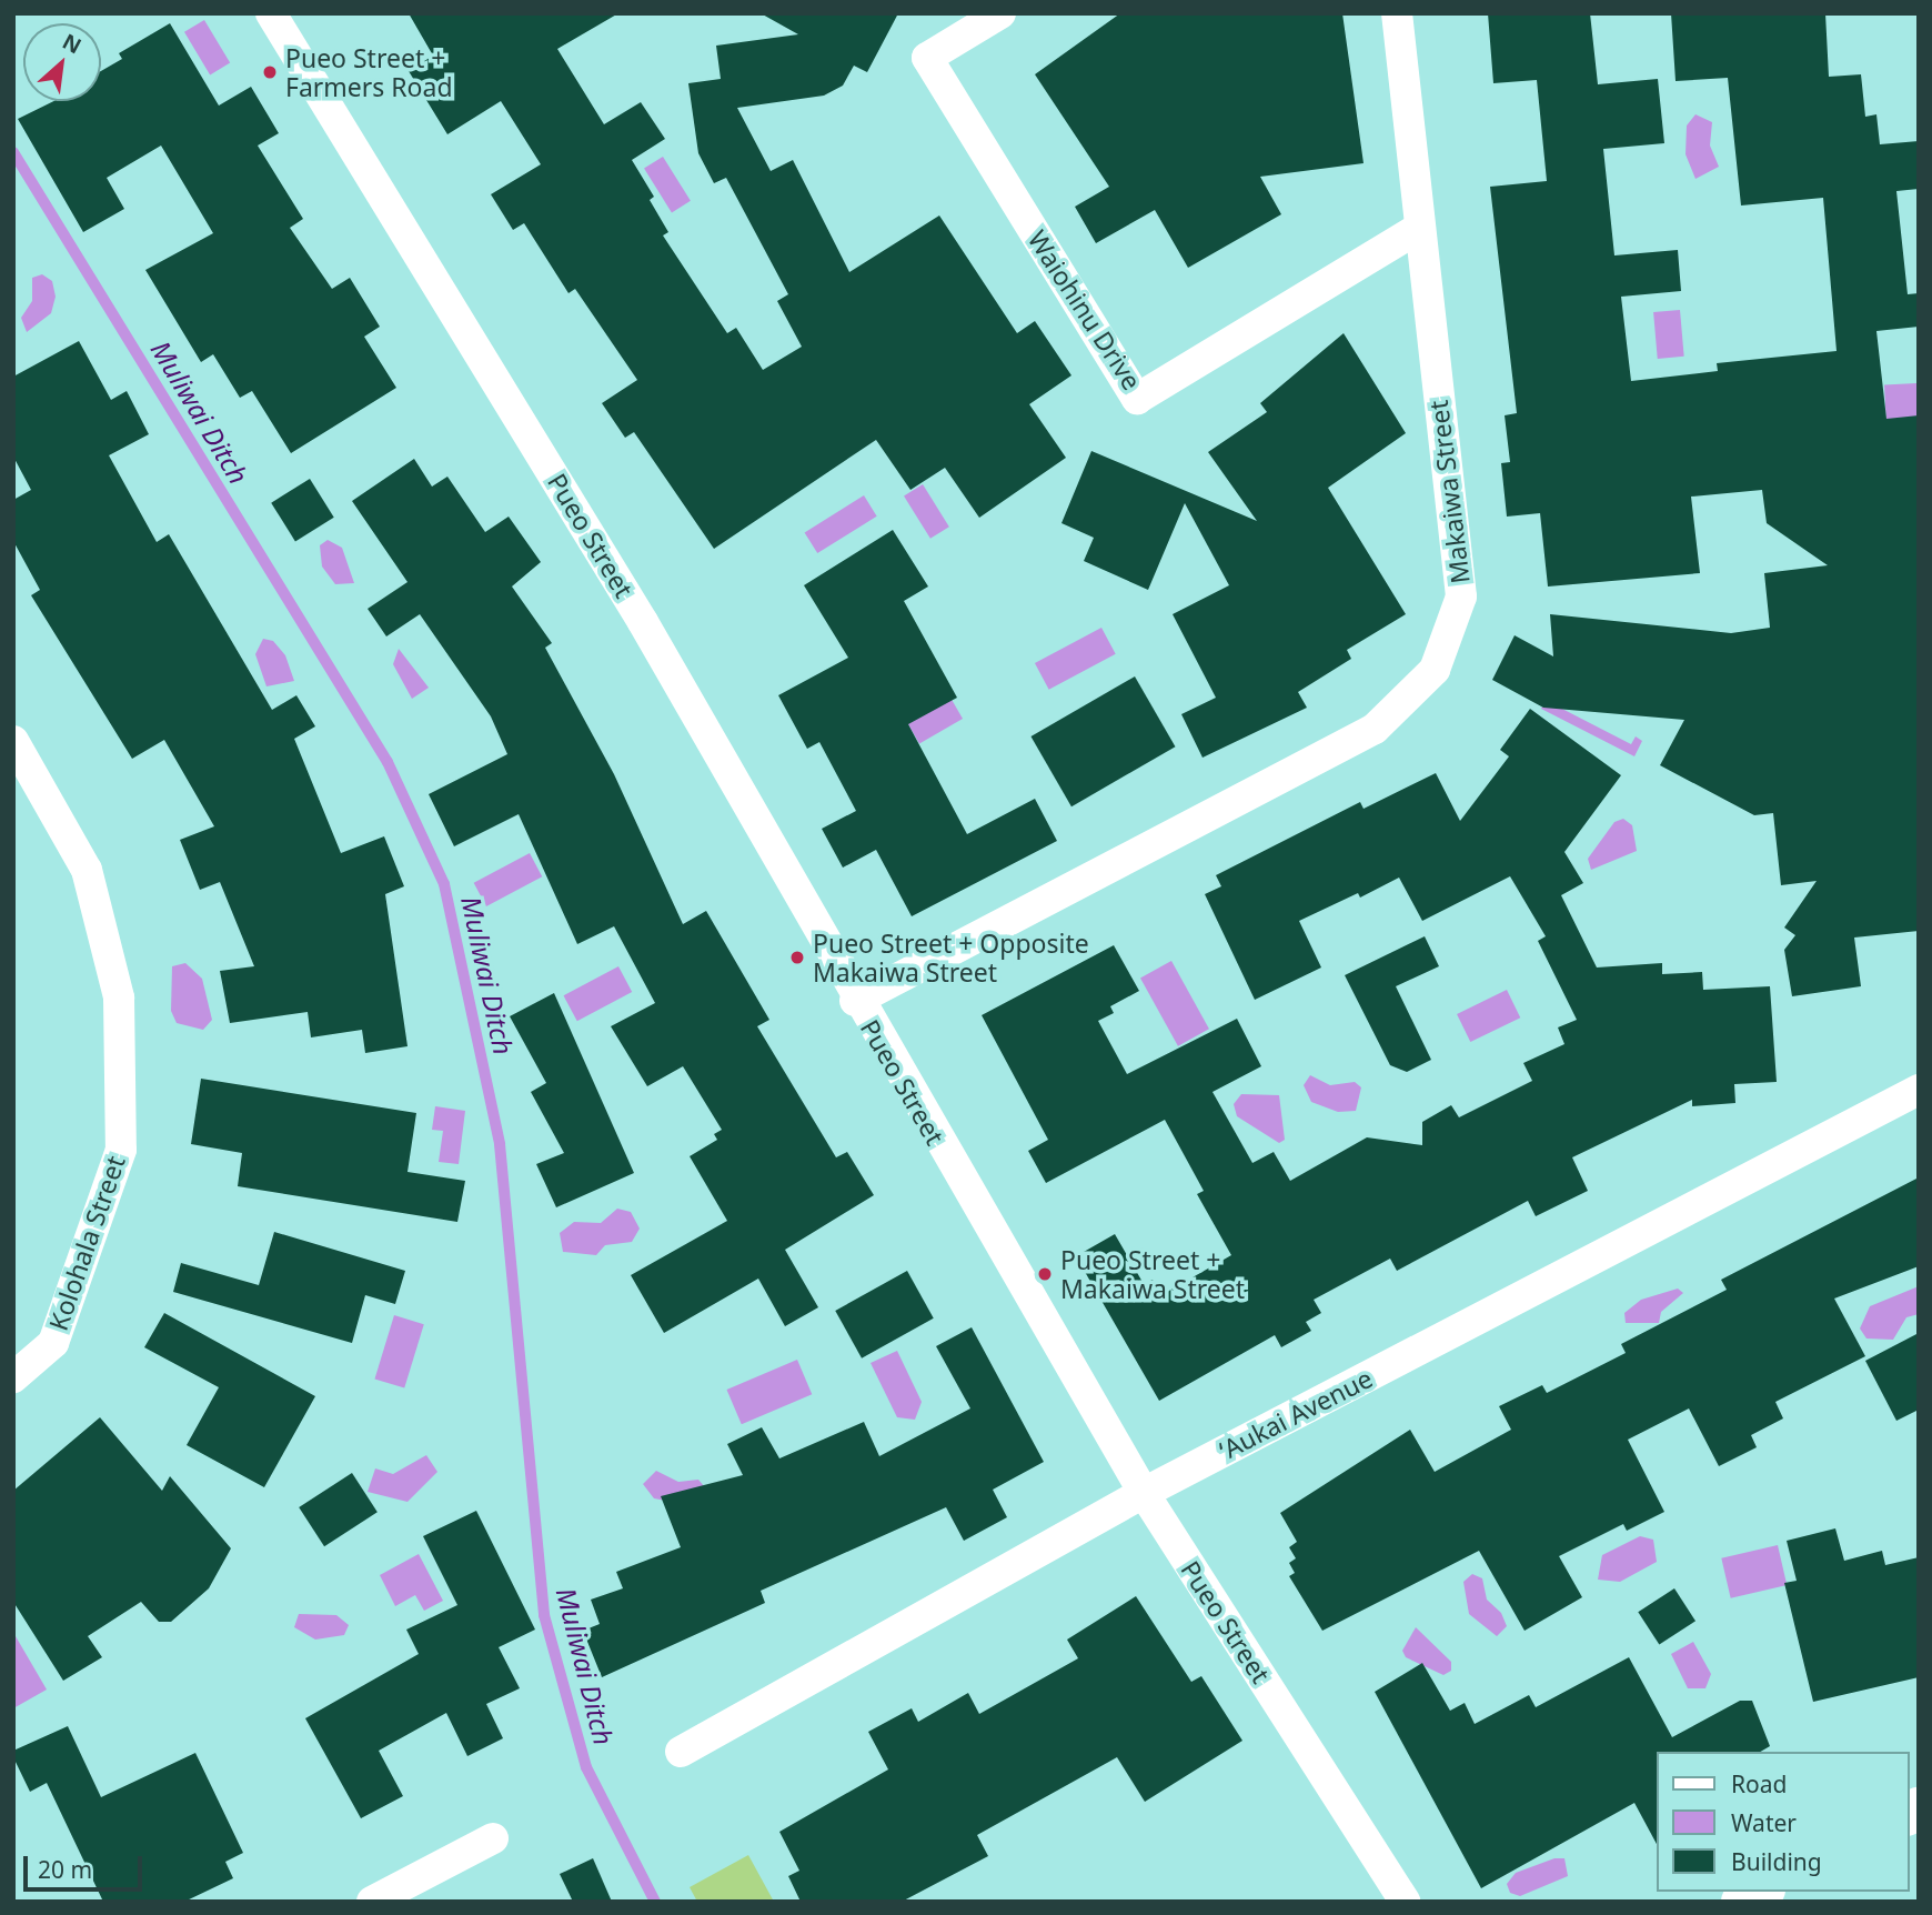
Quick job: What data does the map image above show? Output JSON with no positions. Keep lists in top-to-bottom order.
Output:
{
  "streets": {
    "street": [
      "Waiohinu Drive",
      "Makaiwa Street",
      "Pueo Street",
      "Kolohala Street",
      "ʻAukai Avenue"
    ]
  },
  "crossings": [
    ["Waiohinu Drive", "Makaiwa Street"],
    ["Makaiwa Street", "Pueo Street"],
    ["Pueo Street", "ʻAukai Avenue"]
  ],
  "water": ["Muliwai Ditch"],
  "places": ["Pueo Street + Farmers Road", "Pueo Street + Opposite Makaiwa Street", "Pueo Street + Makaiwa Street"],
  "legend": ["Road", "Water", "Building"],
  "scale_bar": "20 m",
  "north": "top right"
}
